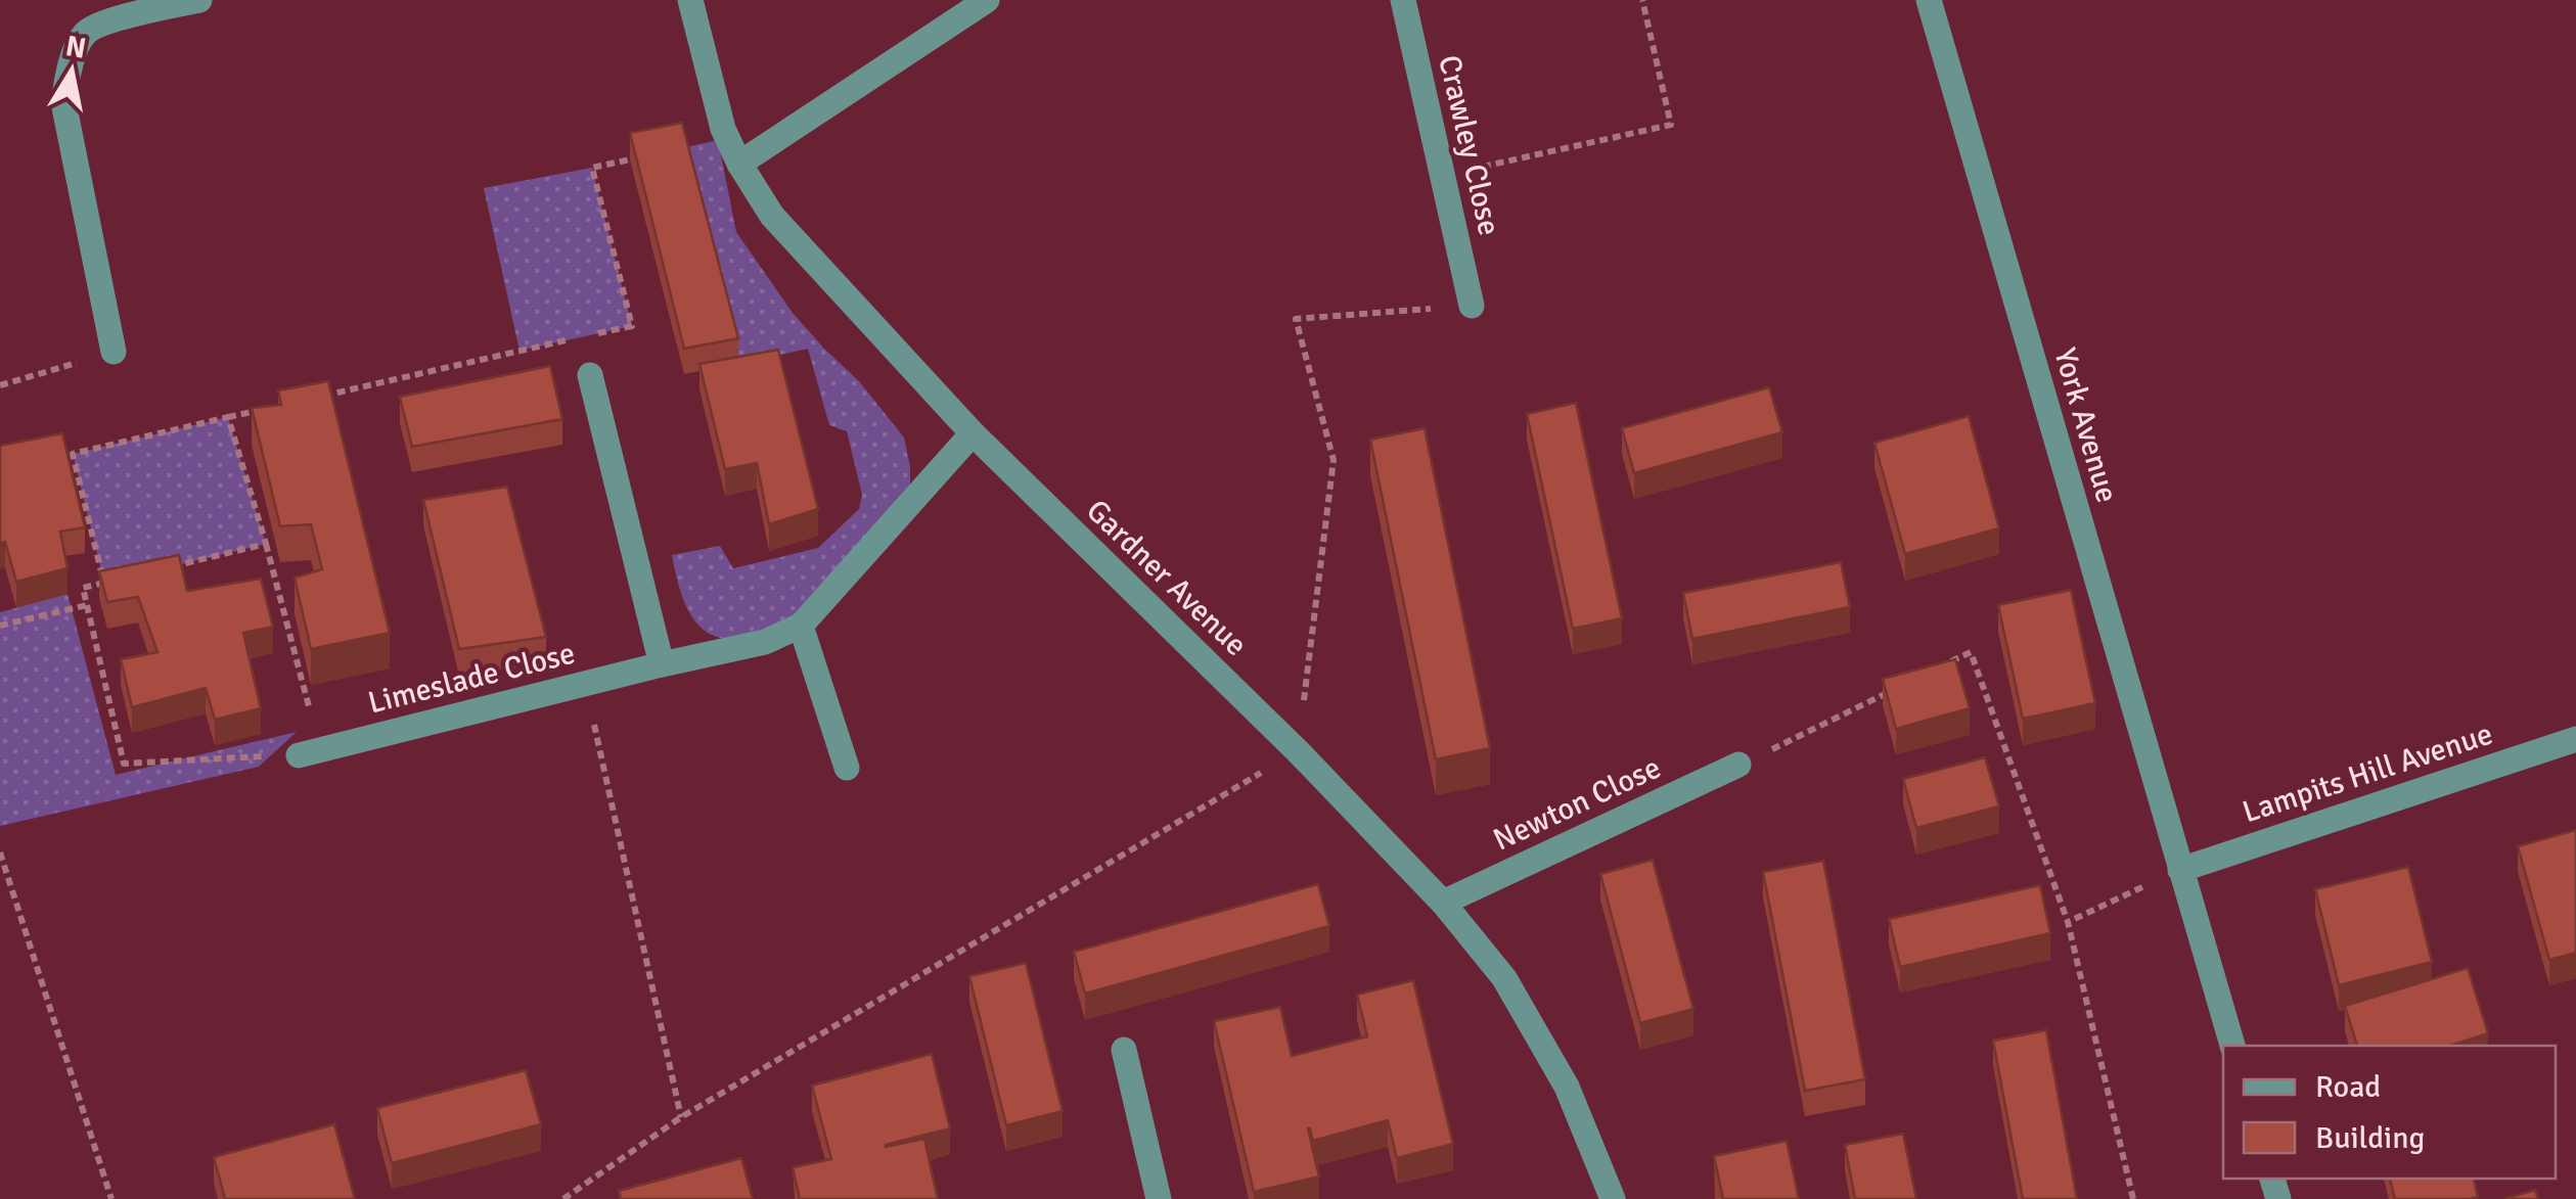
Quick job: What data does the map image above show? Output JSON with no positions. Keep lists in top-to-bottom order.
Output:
{
  "streets": {
    "street": [
      "Crawley Close",
      "York Avenue",
      "Gardner Avenue",
      "Limeslade Close",
      "Lampits Hill Avenue",
      "Newton Close"
    ]
  },
  "crossings": [
    ["York Avenue", "Lampits Hill Avenue"],
    ["Gardner Avenue", "Limeslade Close"],
    ["Gardner Avenue", "Newton Close"]
  ],
  "legend": ["Road", "Building"],
  "north": "top"
}
